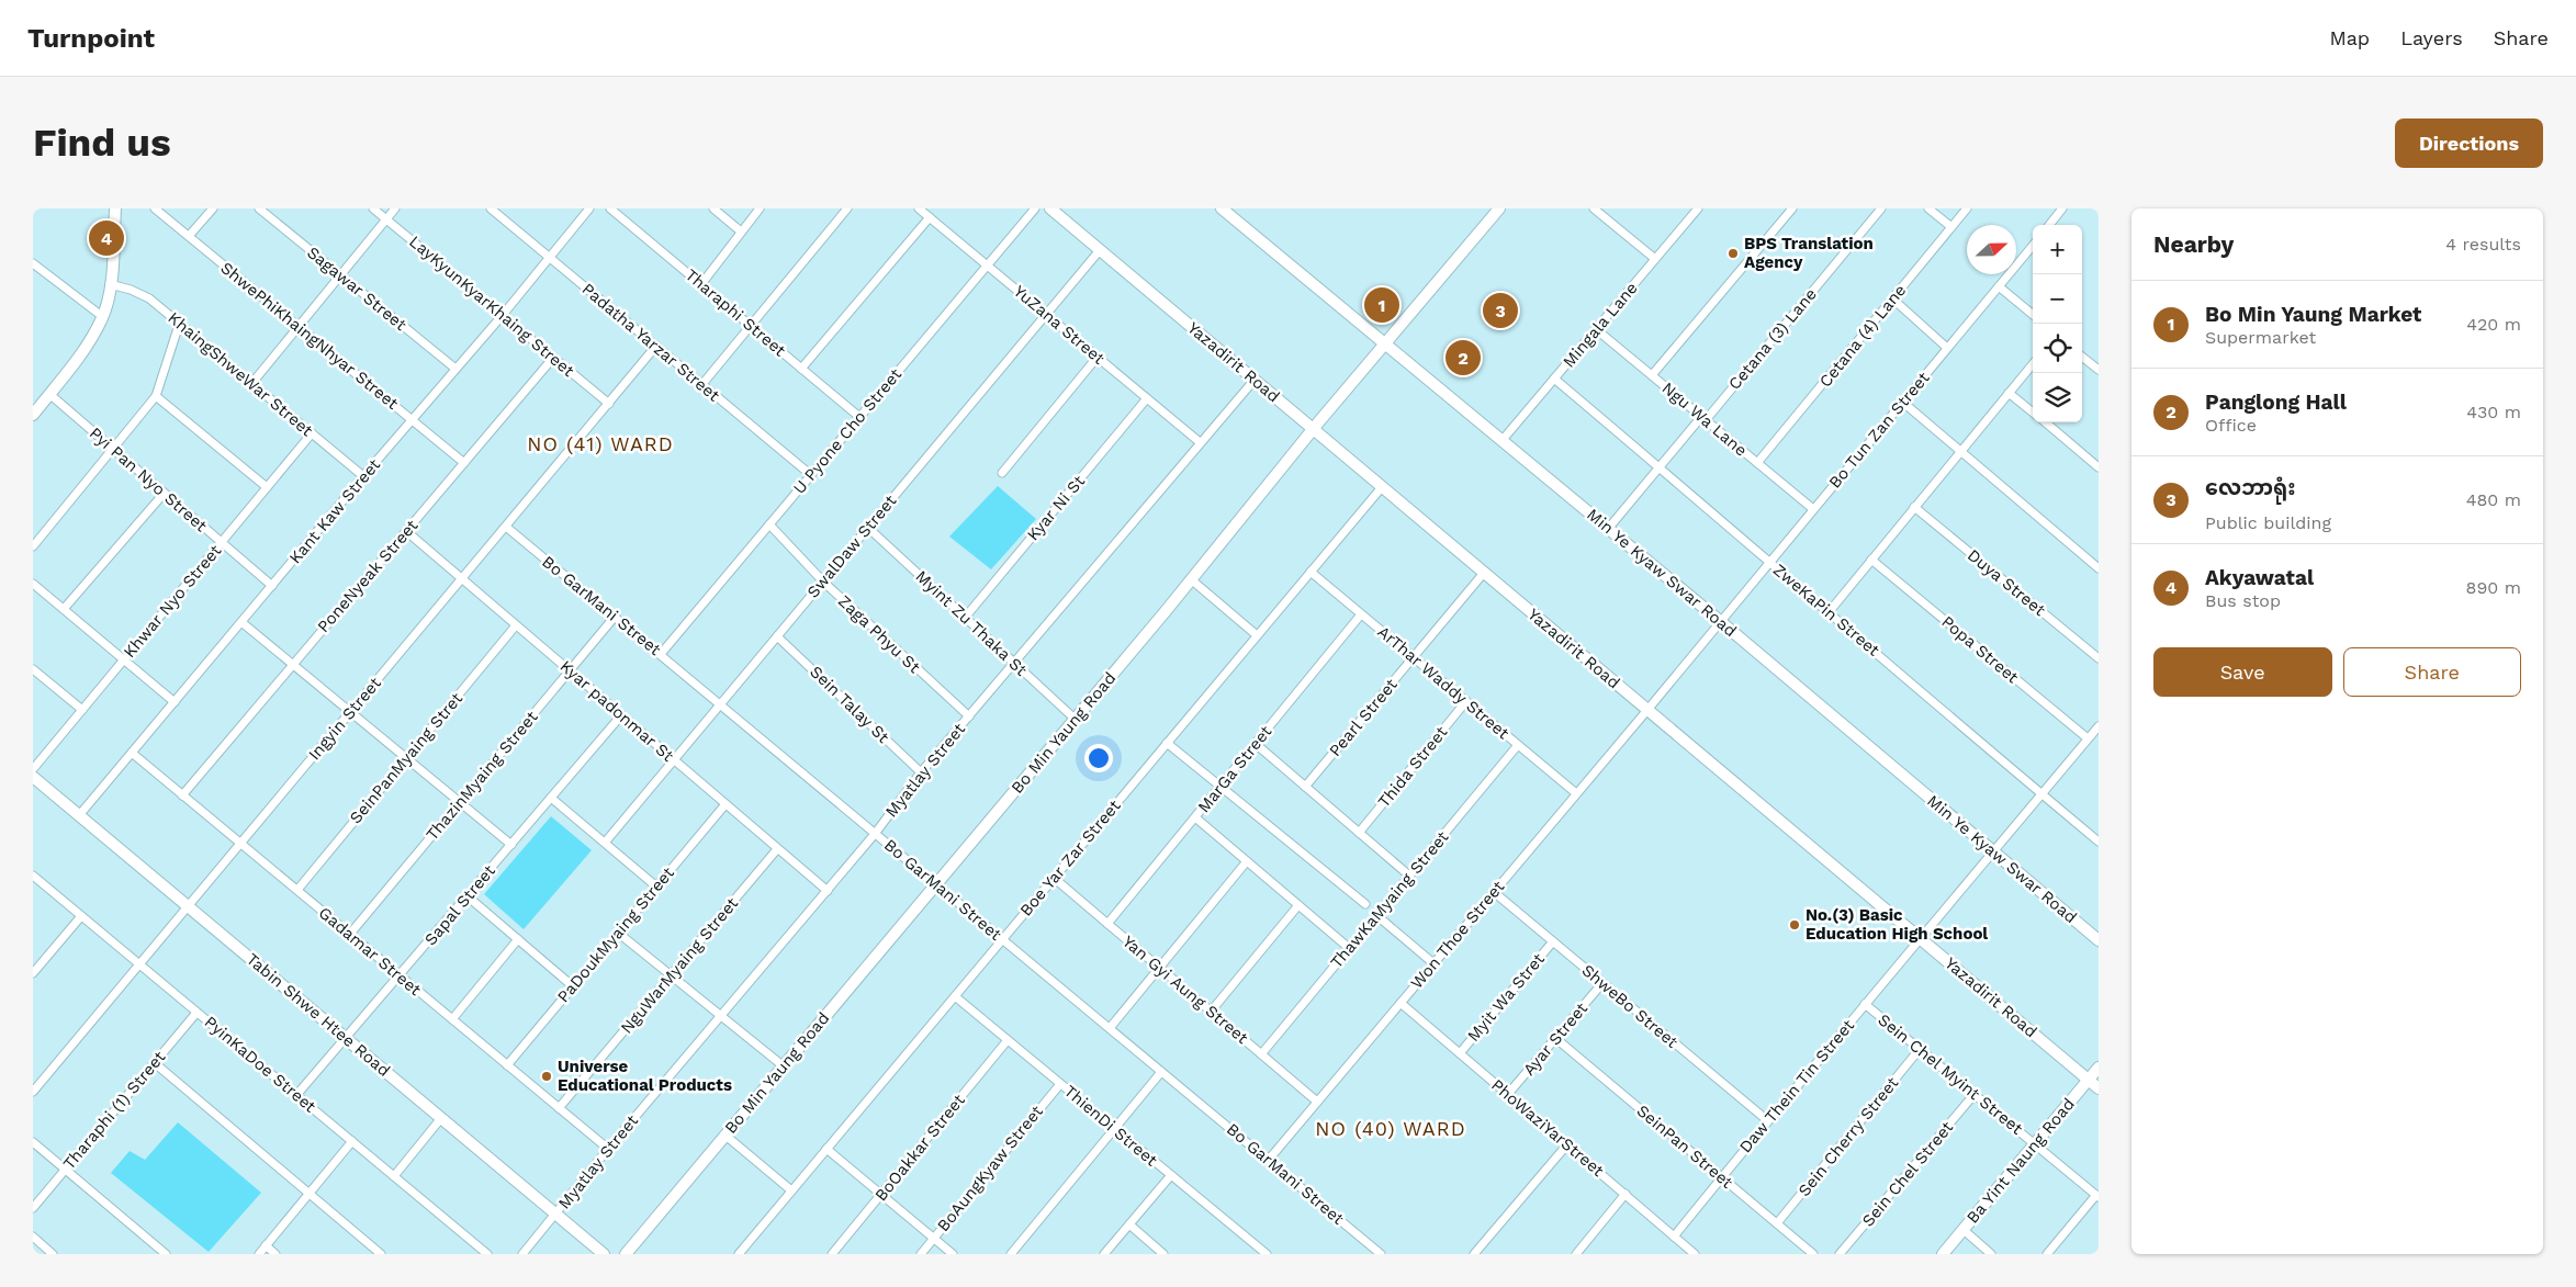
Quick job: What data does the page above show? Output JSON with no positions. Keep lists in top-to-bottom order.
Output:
{
  "streets": {
    "street": [
      "Sagawar Street",
      "LayKyunKyarKhaing Street",
      "Tharaphi Street",
      "YuZana Street",
      "Mingala Lane",
      "ShwePhiKhaingNhyar Street",
      "Cetana (4) Lane",
      "Cetana (3) Lane",
      "Padatha Yarzar Street",
      "Yazadirit Road",
      "KhaingShweWar Street",
      "Ngu Wa Lane",
      "Bo Tun Zan Street",
      "U Pyone Cho Street",
      "Pyi Pan Nyo Street",
      "Kyar Ni St",
      "Kant Kaw Street",
      "SwalDaw Street",
      "Min Ye Kyaw Swar Road",
      "PoneNyeak Street",
      "Duya Street",
      "Khwar Nyo Street",
      "Bo GarMani Street",
      "ZweKaPin Street",
      "Myint Zu Thaka St",
      "Zaga Phyu St",
      "Popa Street",
      "ArThar Waddy Street",
      "Sein Talay St",
      "Kyar padonmar St",
      "Pearl Street",
      "Ingyin Street",
      "Bo Min Yaung Road",
      "SeinPanMyaing Stret",
      "Thida Street",
      "MarGa Street",
      "Myatlay Street",
      "ThazinMyaing Street",
      "Boe Yar Zar Street",
      "ThawKaMyaing Street",
      "Sapal Street",
      "PaDoukMyaing Street",
      "Won Thoe Street",
      "Gadamar Street",
      "NguWarMyaing Street",
      "Yan Gyi Aung Street",
      "Myit Wa Stret",
      "ShweBo Street",
      "Tabin Shwe Htee Road",
      "Ayar Street",
      "PyinKaDoe Street",
      "Sein Chel Myint Street",
      "Daw Thein Tin Street",
      "Tharaphi (1) Street",
      "ThienDi Street",
      "PhoWaziYarStreet",
      "Sein Cherry Street",
      "SeinPan Street",
      "BoOakkar Street",
      "Ba Yint Naung Road",
      "BoAungKyaw Street",
      "Sein Chel Street"
    ]
  },
  "crossings": [
    ["Sagawar Street", "Kant Kaw Street"],
    ["LayKyunKyarKhaing Street", "Kant Kaw Street"],
    ["LayKyunKyarKhaing Street", "PoneNyeak Street"],
    ["LayKyunKyarKhaing Street", "Ingyin Street"],
    ["Tharaphi Street", "U Pyone Cho Street"],
    ["YuZana Street", "U Pyone Cho Street"],
    ["YuZana Street", "Kyar Ni St"],
    ["YuZana Street", "SwalDaw Street"],
    ["YuZana Street", "Myatlay Street"],
    ["Mingala Lane", "Ngu Wa Lane"],
    ["Mingala Lane", "Min Ye Kyaw Swar Road"],
    ["Mingala Lane", "ZweKaPin Street"],
    ["ShwePhiKhaingNhyar Street", "Kant Kaw Street"],
    ["ShwePhiKhaingNhyar Street", "PoneNyeak Street"],
    ["Cetana (4) Lane", "Ngu Wa Lane"],
    ["Cetana (3) Lane", "Ngu Wa Lane"],
    ["Cetana (3) Lane", "Min Ye Kyaw Swar Road"],
    ["Cetana (3) Lane", "ZweKaPin Street"],
    ["Padatha Yarzar Street", "U Pyone Cho Street"],
    ["Padatha Yarzar Street", "Kant Kaw Street"],
    ["Padatha Yarzar Street", "Ingyin Street"],
    ["Yazadirit Road", "Bo Tun Zan Street"],
    ["Yazadirit Road", "SwalDaw Street"],
    ["Yazadirit Road", "Pearl Street"],
    ["Yazadirit Road", "Bo Min Yaung Road"],
    ["Yazadirit Road", "Myatlay Street"],
    ["Yazadirit Road", "Boe Yar Zar Street"],
    ["Yazadirit Road", "Won Thoe Street"],
    ["Yazadirit Road", "Daw Thein Tin Street"],
    ["Yazadirit Road", "Ba Yint Naung Road"],
    ["KhaingShweWar Street", "Kant Kaw Street"],
    ["KhaingShweWar Street", "Khwar Nyo Street"],
    ["Ngu Wa Lane", "Bo Tun Zan Street"],
    ["Bo Tun Zan Street", "Min Ye Kyaw Swar Road"],
    ["Bo Tun Zan Street", "ZweKaPin Street"],
    ["Bo Tun Zan Street", "Won Thoe Street"],
    ["U Pyone Cho Street", "Bo GarMani Street"],
    ["U Pyone Cho Street", "Zaga Phyu St"],
    ["Pyi Pan Nyo Street", "Kant Kaw Street"],
    ["Pyi Pan Nyo Street", "Khwar Nyo Street"],
    ["Kyar Ni St", "Myint Zu Thaka St"],
    ["Kant Kaw Street", "Gadamar Street"],
    ["Kant Kaw Street", "Tabin Shwe Htee Road"],
    ["SwalDaw Street", "Bo GarMani Street"],
    ["SwalDaw Street", "Myint Zu Thaka St"],
    ["SwalDaw Street", "Zaga Phyu St"],
    ["SwalDaw Street", "Sein Talay St"],
    ["SwalDaw Street", "Kyar padonmar St"],
    ["Min Ye Kyaw Swar Road", "Bo Min Yaung Road"],
    ["Min Ye Kyaw Swar Road", "Daw Thein Tin Street"],
    ["PoneNyeak Street", "Kyar padonmar St"],
    ["PoneNyeak Street", "Gadamar Street"],
    ["Bo GarMani Street", "Ingyin Street"],
    ["Bo GarMani Street", "Bo Min Yaung Road"],
    ["Bo GarMani Street", "Myatlay Street"],
    ["Bo GarMani Street", "ThazinMyaing Street"],
    ["Bo GarMani Street", "Boe Yar Zar Street"],
    ["Bo GarMani Street", "Won Thoe Street"],
    ["ZweKaPin Street", "Daw Thein Tin Street"],
    ["Myint Zu Thaka St", "Bo Min Yaung Road"],
    ["Myint Zu Thaka St", "Myatlay Street"],
    ["Zaga Phyu St", "Myatlay Street"],
    ["Popa Street", "Daw Thein Tin Street"],
    ["ArThar Waddy Street", "Pearl Street"],
    ["ArThar Waddy Street", "Thida Street"],
    ["ArThar Waddy Street", "MarGa Street"],
    ["ArThar Waddy Street", "Boe Yar Zar Street"],
    ["ArThar Waddy Street", "ThawKaMyaing Street"],
    ["ArThar Waddy Street", "Won Thoe Street"],
    ["Sein Talay St", "Myatlay Street"],
    ["Kyar padonmar St", "Ingyin Street"],
    ["Kyar padonmar St", "SeinPanMyaing Stret"],
    ["Kyar padonmar St", "Myatlay Street"],
    ["Kyar padonmar St", "ThazinMyaing Street"],
    ["Kyar padonmar St", "Sapal Street"],
    ["Kyar padonmar St", "PaDoukMyaing Street"],
    ["Kyar padonmar St", "NguWarMyaing Street"],
    ["Ingyin Street", "Gadamar Street"],
    ["Ingyin Street", "Tabin Shwe Htee Road"],
    ["Ingyin Street", "PyinKaDoe Street"],
    ["SeinPanMyaing Stret", "Gadamar Street"],
    ["MarGa Street", "Yan Gyi Aung Street"],
    ["Myatlay Street", "Gadamar Street"],
    ["Myatlay Street", "Tabin Shwe Htee Road"],
    ["ThazinMyaing Street", "Gadamar Street"],
    ["Boe Yar Zar Street", "Yan Gyi Aung Street"],
    ["Boe Yar Zar Street", "ThienDi Street"],
    ["ThawKaMyaing Street", "Yan Gyi Aung Street"],
    ["Sapal Street", "Gadamar Street"],
    ["Sapal Street", "Tabin Shwe Htee Road"],
    ["Sapal Street", "PyinKaDoe Street"],
    ["PaDoukMyaing Street", "Gadamar Street"],
    ["Won Thoe Street", "Yan Gyi Aung Street"],
    ["Won Thoe Street", "ShweBo Street"],
    ["Won Thoe Street", "PhoWaziYarStreet"],
    ["Gadamar Street", "NguWarMyaing Street"],
    ["Myit Wa Stret", "ShweBo Street"],
    ["Myit Wa Stret", "PhoWaziYarStreet"],
    ["ShweBo Street", "Ayar Street"],
    ["ShweBo Street", "Daw Thein Tin Street"],
    ["Ayar Street", "PhoWaziYarStreet"],
    ["Ayar Street", "SeinPan Street"],
    ["PyinKaDoe Street", "Tharaphi (1) Street"],
    ["Sein Chel Myint Street", "Daw Thein Tin Street"],
    ["Sein Chel Myint Street", "Sein Cherry Street"],
    ["Sein Chel Myint Street", "Ba Yint Naung Road"],
    ["Sein Chel Myint Street", "Sein Chel Street"],
    ["Daw Thein Tin Street", "PhoWaziYarStreet"],
    ["Daw Thein Tin Street", "SeinPan Street"],
    ["ThienDi Street", "BoOakkar Street"],
    ["ThienDi Street", "BoAungKyaw Street"],
    ["Sein Cherry Street", "SeinPan Street"]
  ],
  "districts": ["NO (41) WARD", "NO (40) WARD"],
  "places": ["BPS Translation Agency", "No.(3) Basic Education High School", "Universe Educational Products"],
  "north": "right",
  "page": {
    "header": "Turnpoint",
    "nav": ["Map", "Layers", "Share"],
    "buttons": [
      "Directions",
      ["Save", "Share"]
    ],
    "title": "Find us",
    "heading": ["Nearby", "4 results"],
    "pins": [
      "4",
      "1",
      "3",
      "2"
    ],
    "map_buttons": ["+", "−"],
    "list": [
      {
        "mark": "1",
        "name": "Bo Min Yaung Market",
        "note": "Supermarket",
        "value": "420 m"
      },
      {
        "mark": "2",
        "name": "Panglong Hall",
        "note": "Office",
        "value": "430 m"
      },
      {
        "mark": "3",
        "name": "လေဘာရုံး",
        "note": "Public building",
        "value": "480 m"
      },
      {
        "mark": "4",
        "name": "Akyawatal",
        "note": "Bus stop",
        "value": "890 m"
      }
    ]
  }
}
